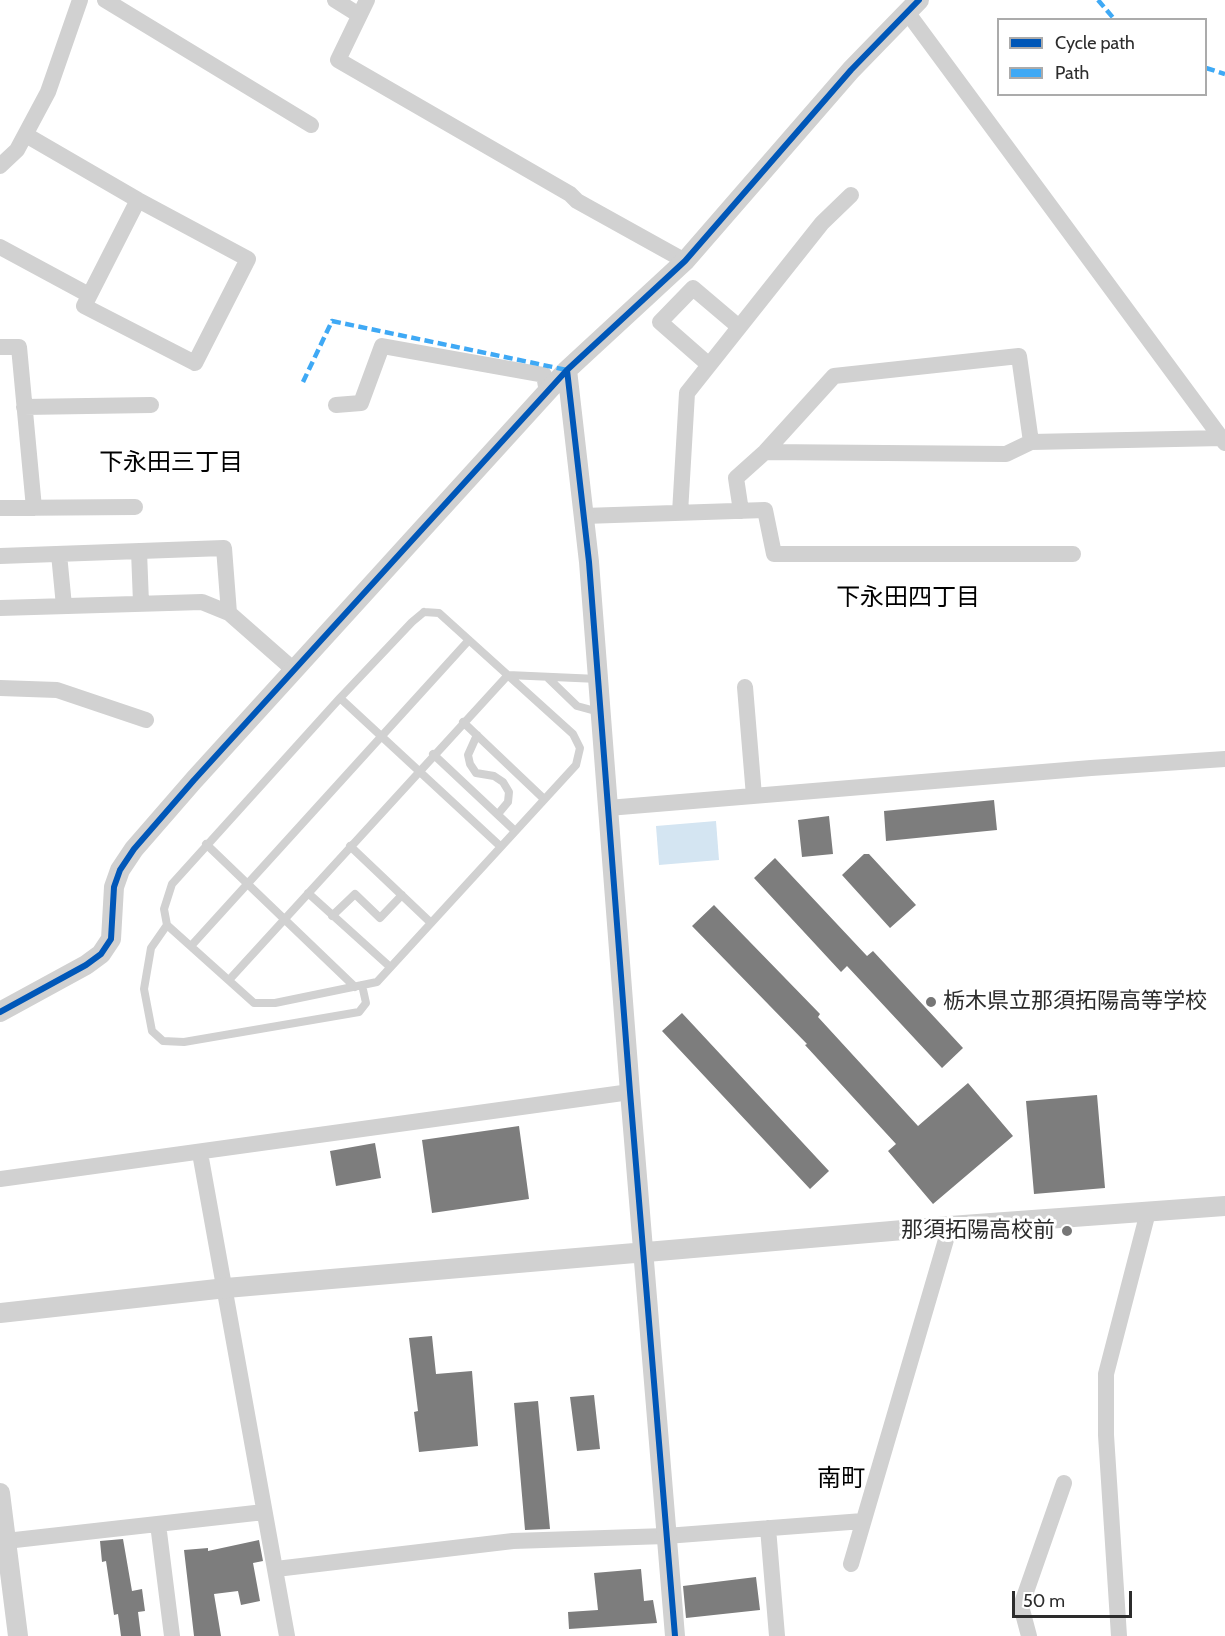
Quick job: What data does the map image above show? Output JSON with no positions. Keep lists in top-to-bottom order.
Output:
{
  "districts": ["下永田三丁目", "下永田四丁目", "南町"],
  "places": ["栃木県立那須拓陽高等学校", "那須拓陽高校前"],
  "legend": ["Cycle path", "Path"],
  "scale_bar": "50 m"
}
